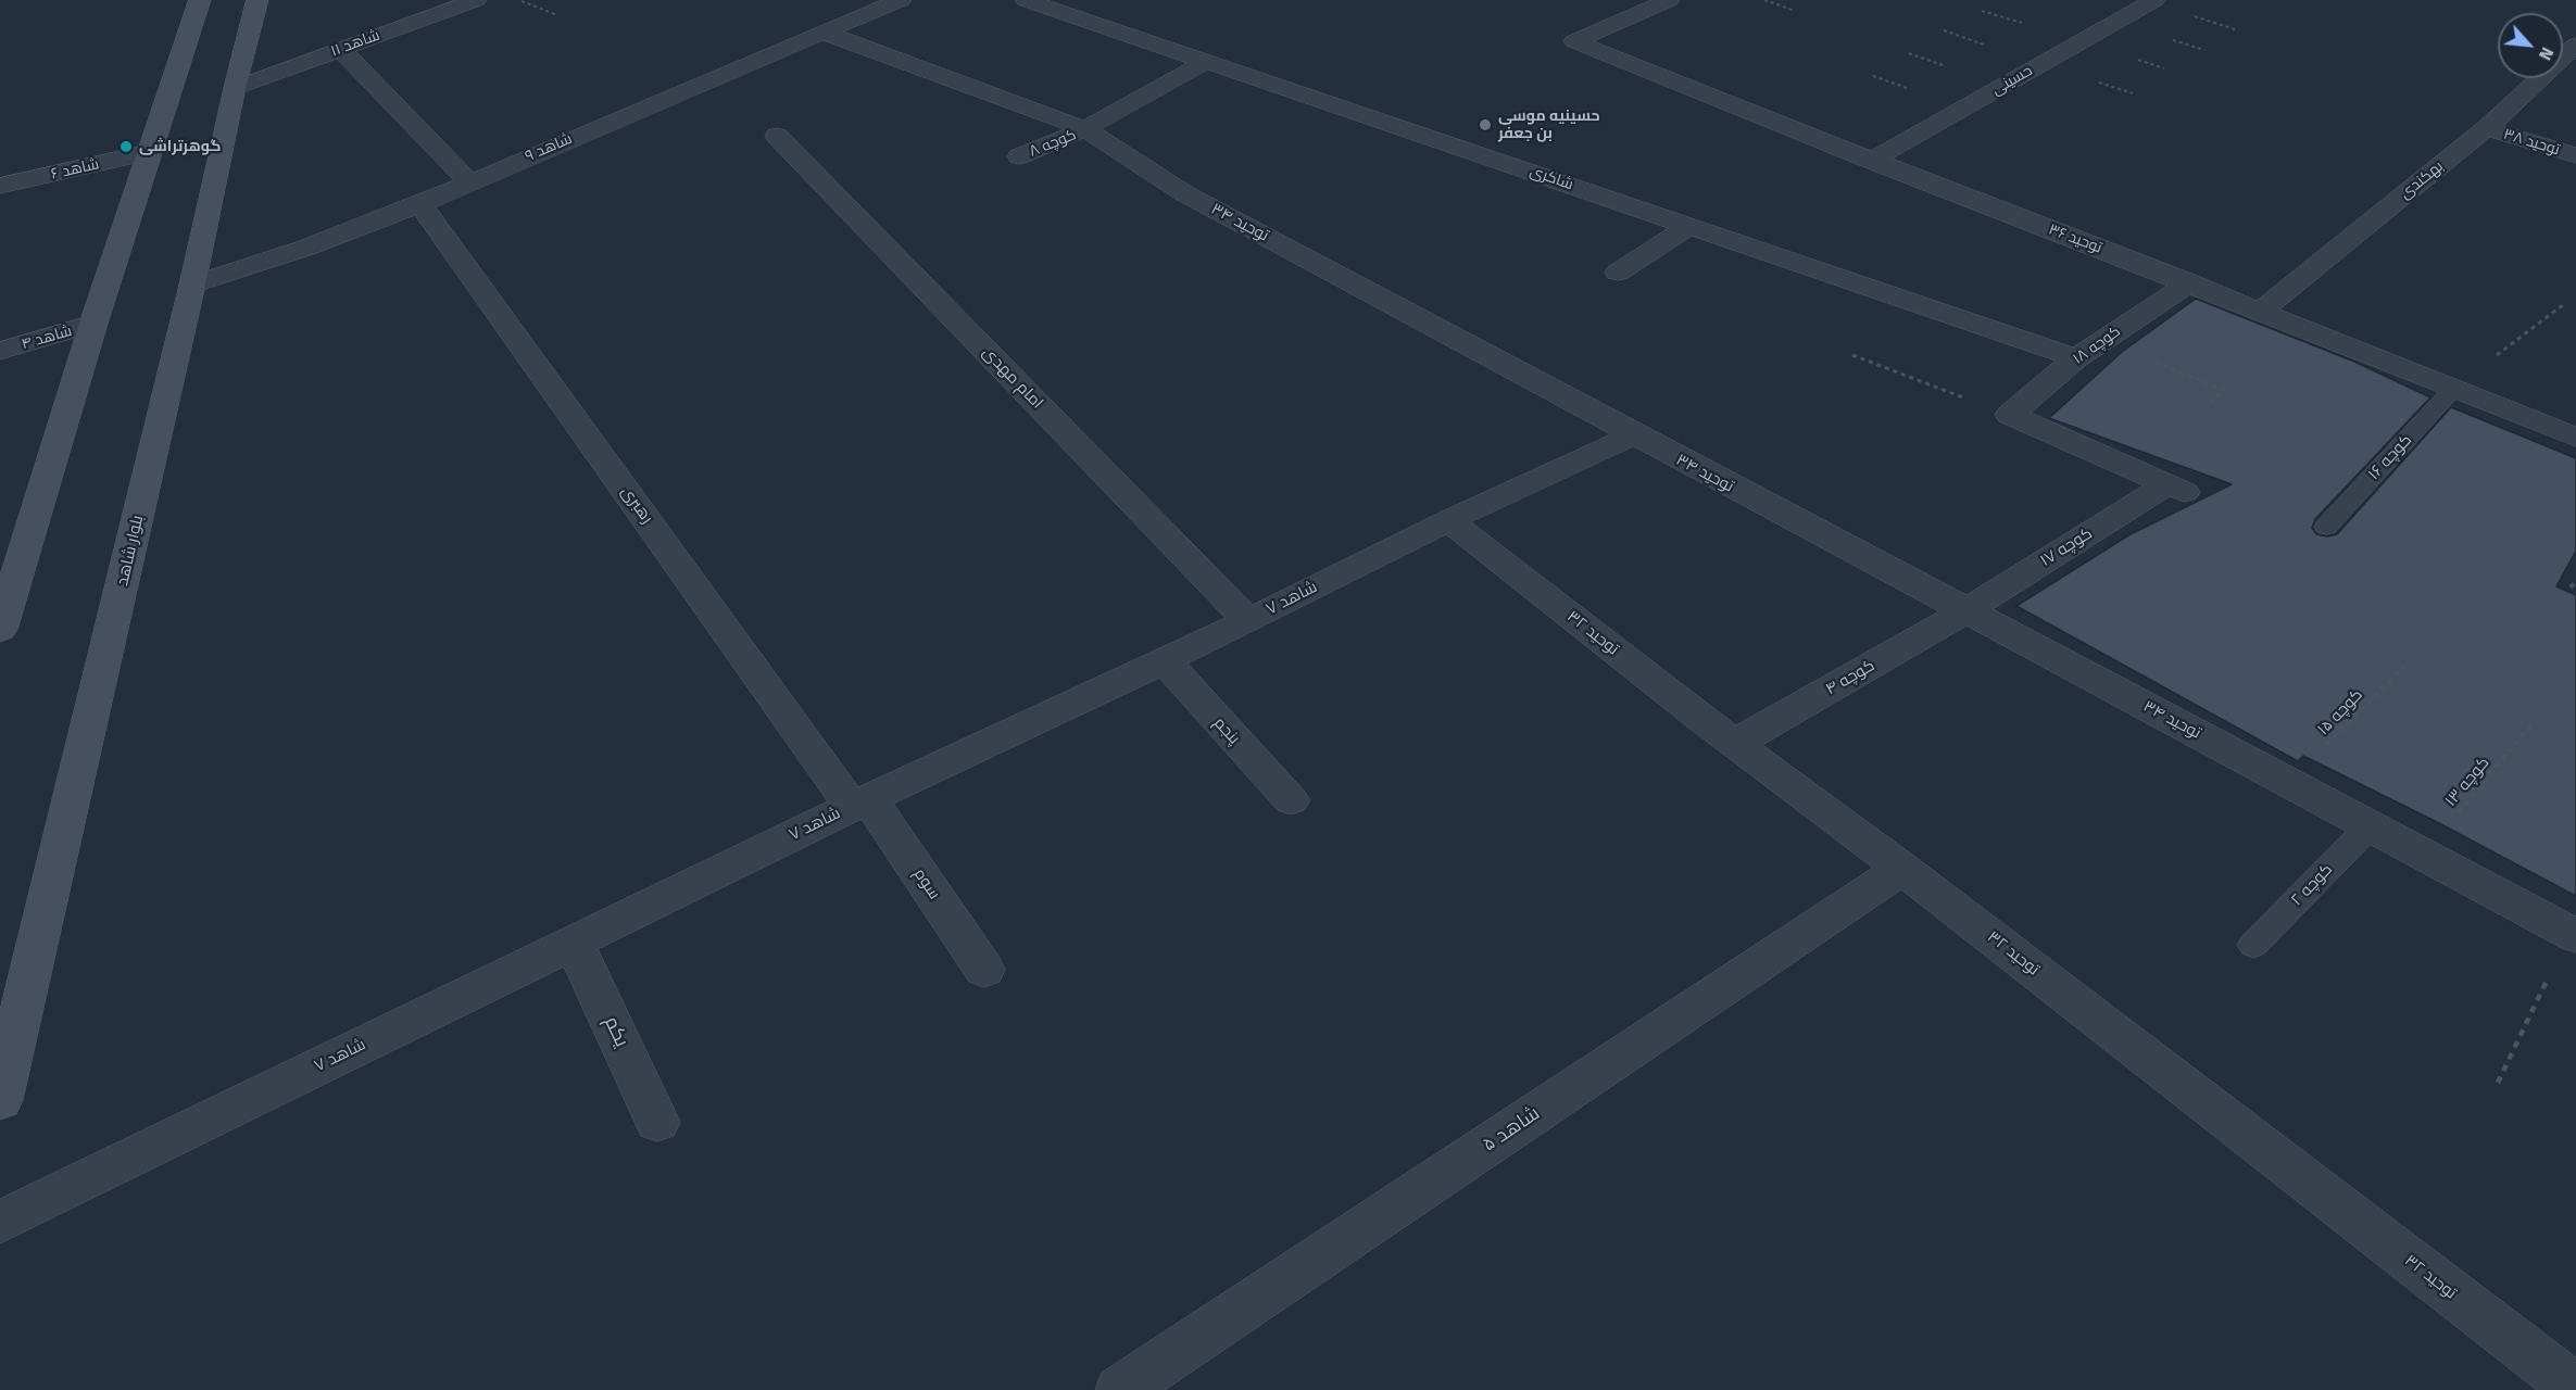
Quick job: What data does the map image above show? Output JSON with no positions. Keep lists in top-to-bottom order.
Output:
{
  "streets": {
    "main road": ["بلوار شاهد"],
    "street": [
      "شاهد ۱۱",
      "حسینی",
      "توحید ۳۸",
      "کوچه ۸",
      "شاهد ۹",
      "شاهد ۶",
      "شاکری",
      "بهکندی",
      "توحید ۳۴",
      "توحید ۳۶",
      "شاهد ۴",
      "کوچه ۱۸",
      "امام مهدی",
      "رهبری",
      "کوچه ۱۷",
      "شاهد ۷",
      "توحید ۳۲",
      "کوچه ۴",
      "پنجم",
      "سوم",
      "یکم",
      "شاهد ۵"
    ],
    "lane": ["کوچه ۱۶", "کوچه ۲"],
    "path": ["کوچه ۱۵", "کوچه ۱۳"]
  },
  "crossings": [
    ["شاهد ۱۱", "بلوار شاهد"],
    ["حسینی", "توحید ۳۶"],
    ["توحید ۳۸", "بهکندی"],
    ["کوچه ۸", "شاکری"],
    ["کوچه ۸", "توحید ۳۴"],
    ["شاهد ۹", "توحید ۳۴"],
    ["شاهد ۹", "رهبری"],
    ["شاهد ۹", "بلوار شاهد"],
    ["شاکری", "کوچه ۱۸"],
    ["بهکندی", "توحید ۳۶"],
    ["توحید ۳۴", "کوچه ۱۷"],
    ["توحید ۳۴", "شاهد ۷"],
    ["توحید ۳۴", "کوچه ۴"],
    ["توحید ۳۴", "کوچه ۱۵"],
    ["توحید ۳۴", "کوچه ۱۳"],
    ["توحید ۳۴", "کوچه ۲"],
    ["توحید ۳۶", "کوچه ۱۸"],
    ["توحید ۳۶", "کوچه ۱۶"],
    ["کوچه ۱۸", "کوچه ۱۷"],
    ["امام مهدی", "شاهد ۷"],
    ["رهبری", "شاهد ۷"],
    ["رهبری", "سوم"],
    ["کوچه ۱۷", "کوچه ۴"],
    ["شاهد ۷", "توحید ۳۲"],
    ["شاهد ۷", "پنجم"],
    ["شاهد ۷", "سوم"],
    ["شاهد ۷", "یکم"],
    ["توحید ۳۲", "کوچه ۴"],
    ["توحید ۳۲", "شاهد ۵"]
  ],
  "places": ["حسینیه موسی بن جعفر", "گوهرتراشی"],
  "north": "bottom right"
}
